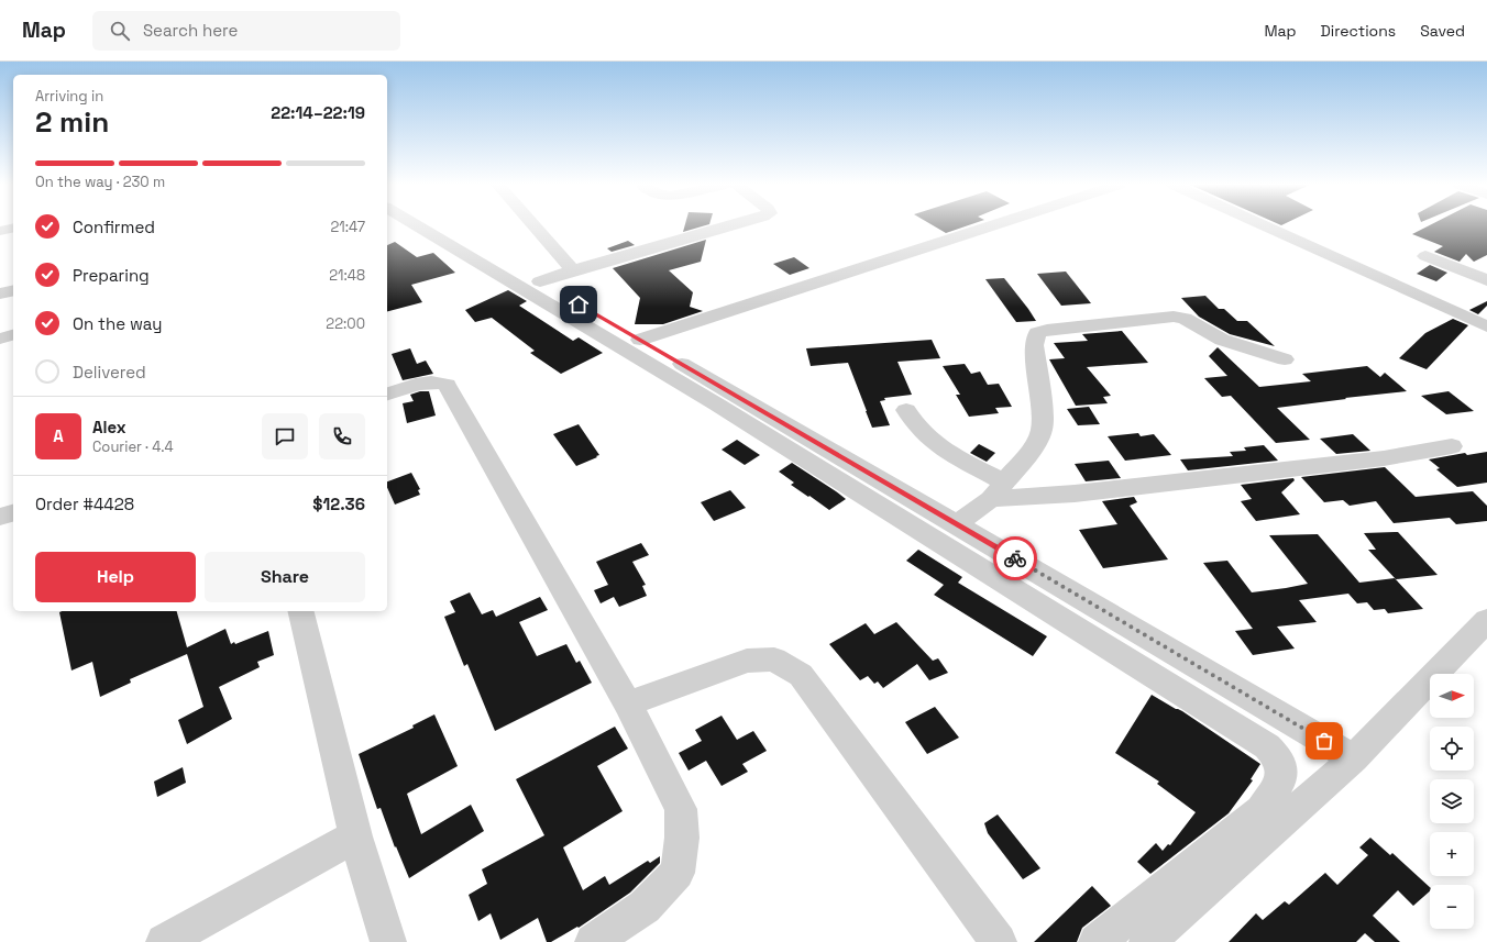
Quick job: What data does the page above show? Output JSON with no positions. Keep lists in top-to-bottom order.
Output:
{
  "north": "right",
  "page": {
    "header": "Map",
    "search": "Search here",
    "nav": ["Map", "Directions", "Saved"],
    "heading": ["2 min", "Arriving in", "22:14–22:19"],
    "panel": [
      "Alex",
      "Courier · 4.4",
      "Order #4428",
      "$12.36"
    ],
    "bar": "On the way · 230 m",
    "list": [
      ["Confirmed", "21:47"],
      ["Preparing", "21:48"],
      ["On the way", "22:00"],
      "Delivered"
    ],
    "round": "A",
    "buttons": ["Help", "Share"],
    "map_buttons": ["+", "−"]
  }
}
